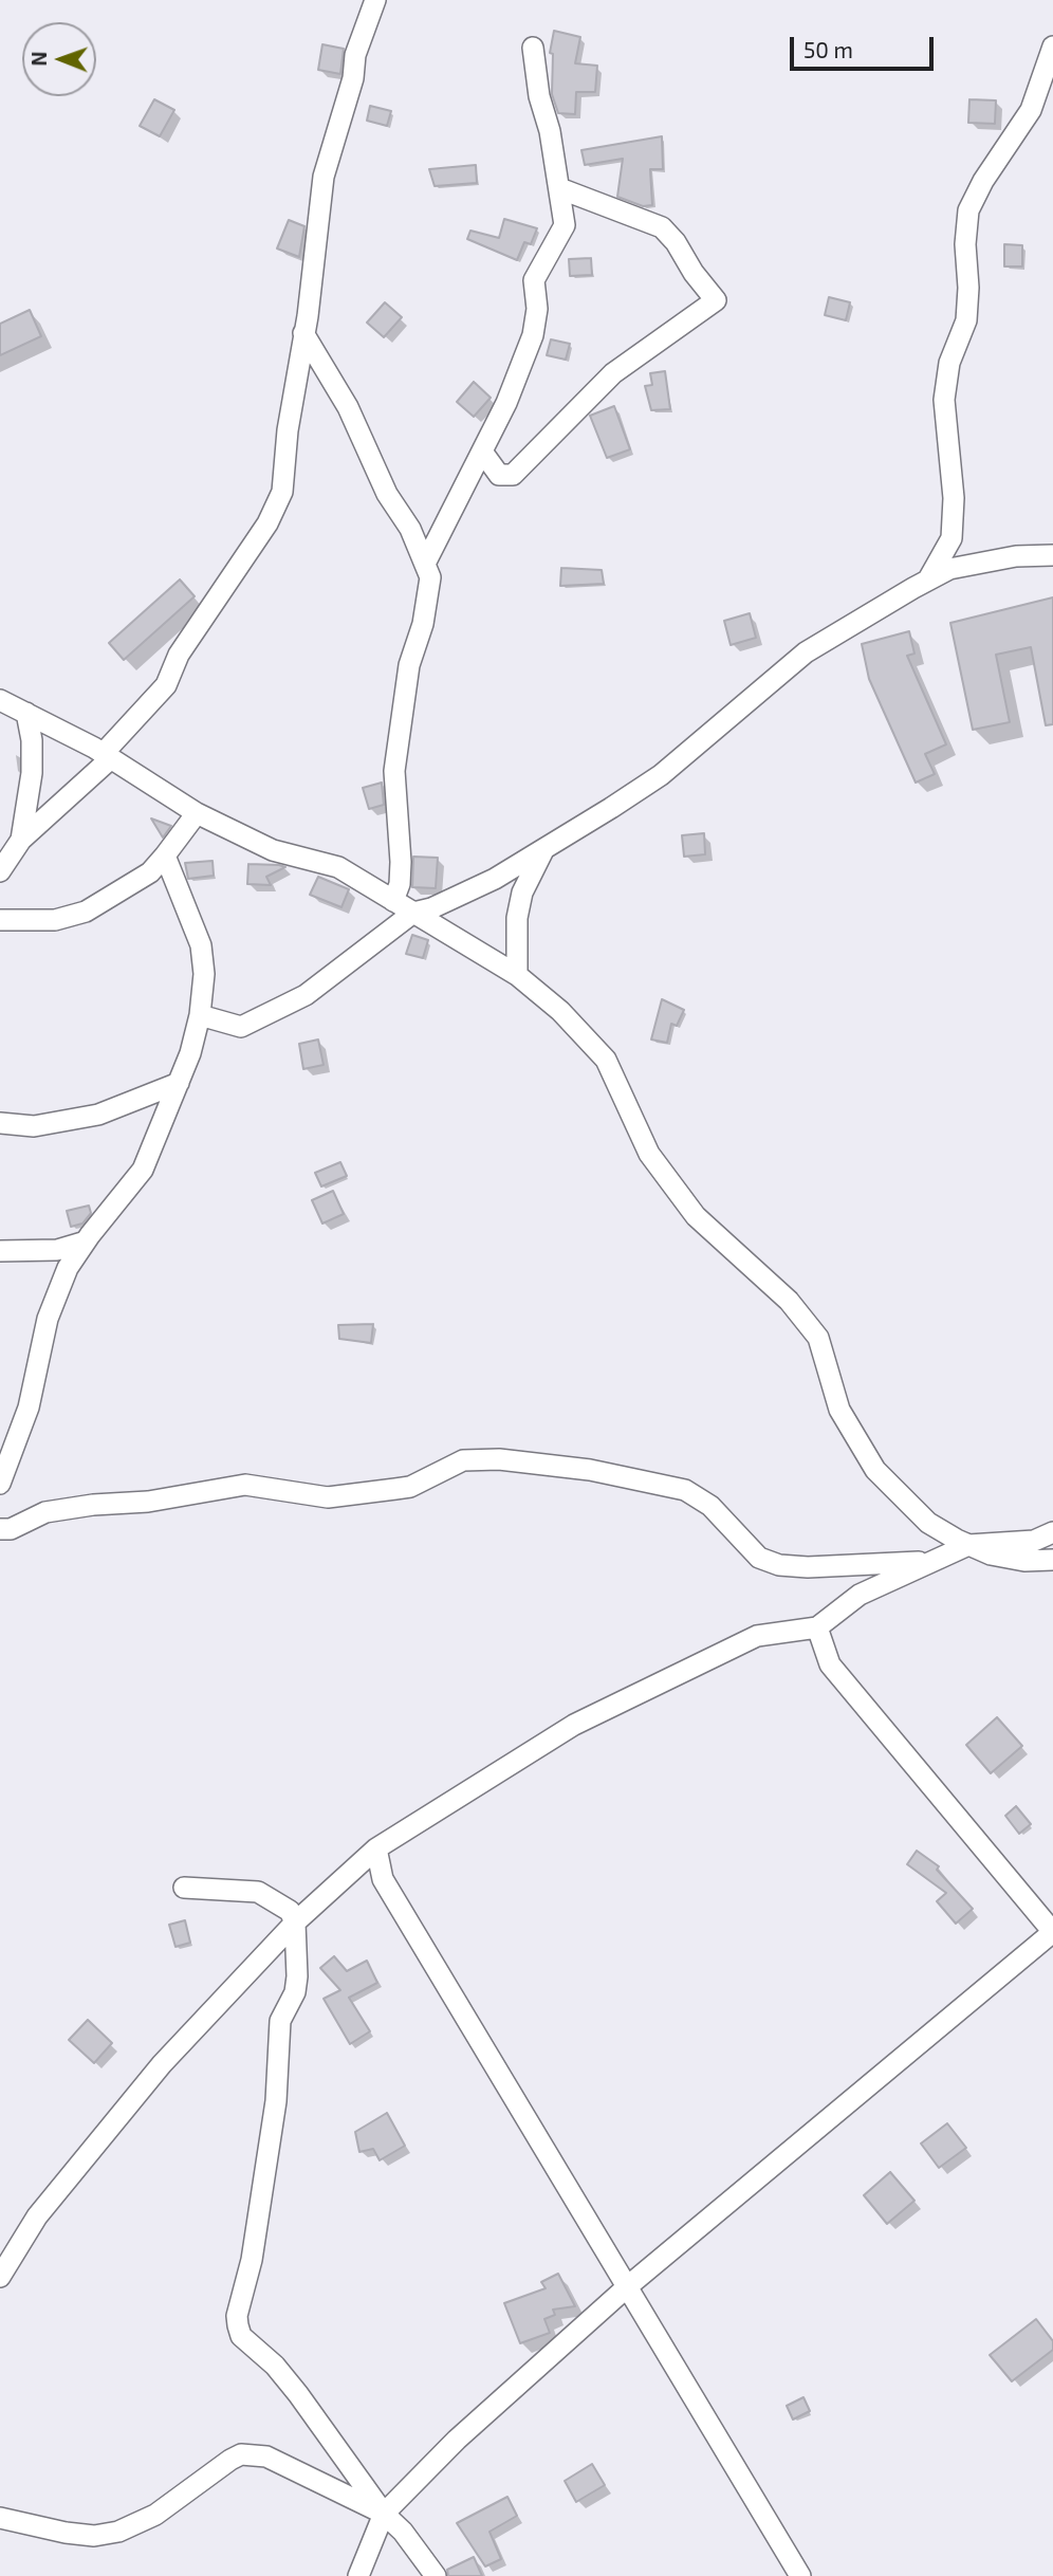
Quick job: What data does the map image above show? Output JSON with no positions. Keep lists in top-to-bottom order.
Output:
{
  "scale_bar": "50 m",
  "north": "left"
}
